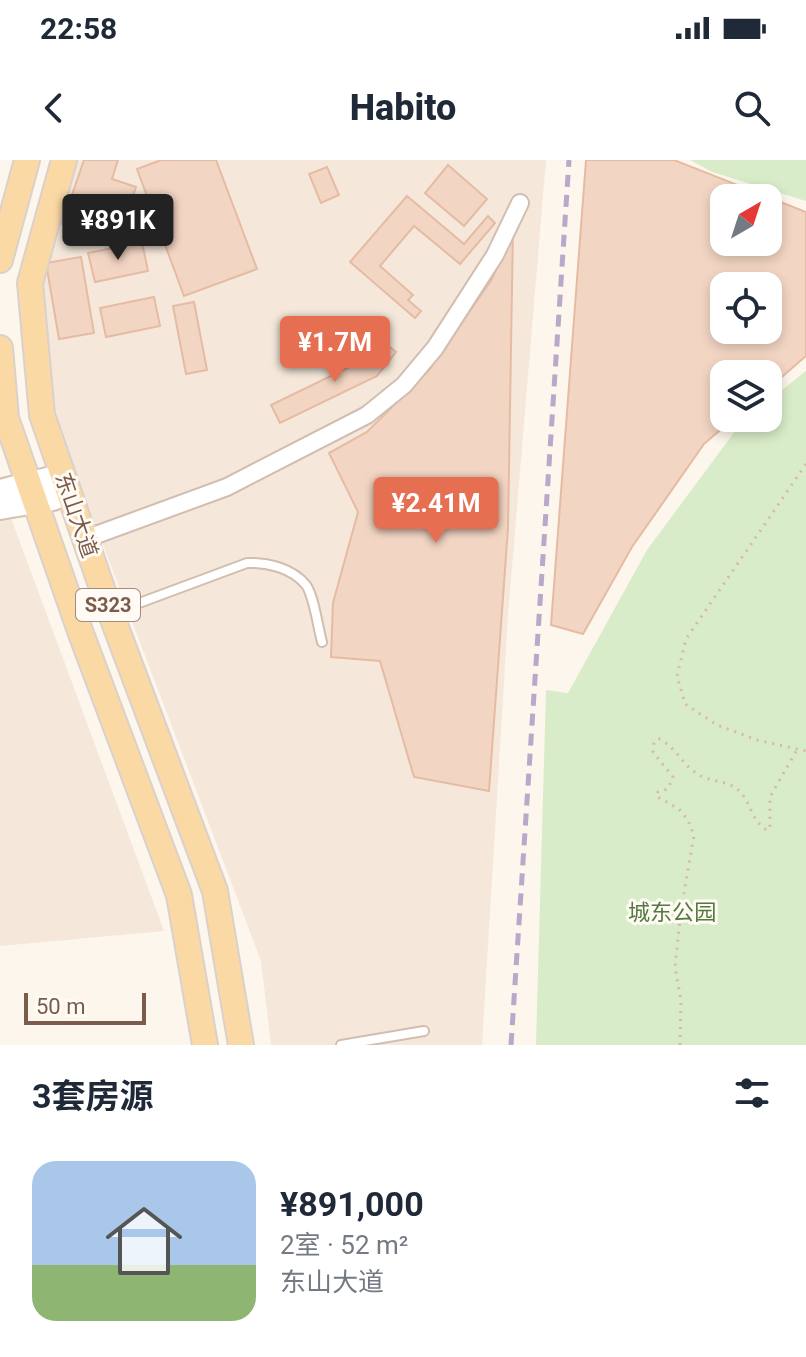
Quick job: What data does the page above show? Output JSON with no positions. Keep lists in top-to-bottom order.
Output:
{
  "streets": {
    "main road": ["东山大道", "S323"]
  },
  "parks": ["城东公园"],
  "scale_bar": "50 m",
  "north": "top right",
  "page": {
    "status": "22:58",
    "header": "Habito",
    "price": ["¥891K", "¥1.7M", "¥2.41M"],
    "scale": "50 m",
    "heading": "3套房源",
    "list": [
      {
        "name": "¥891,000",
        "note": "2室 · 52 m² · 东山大道"
      }
    ]
  }
}
